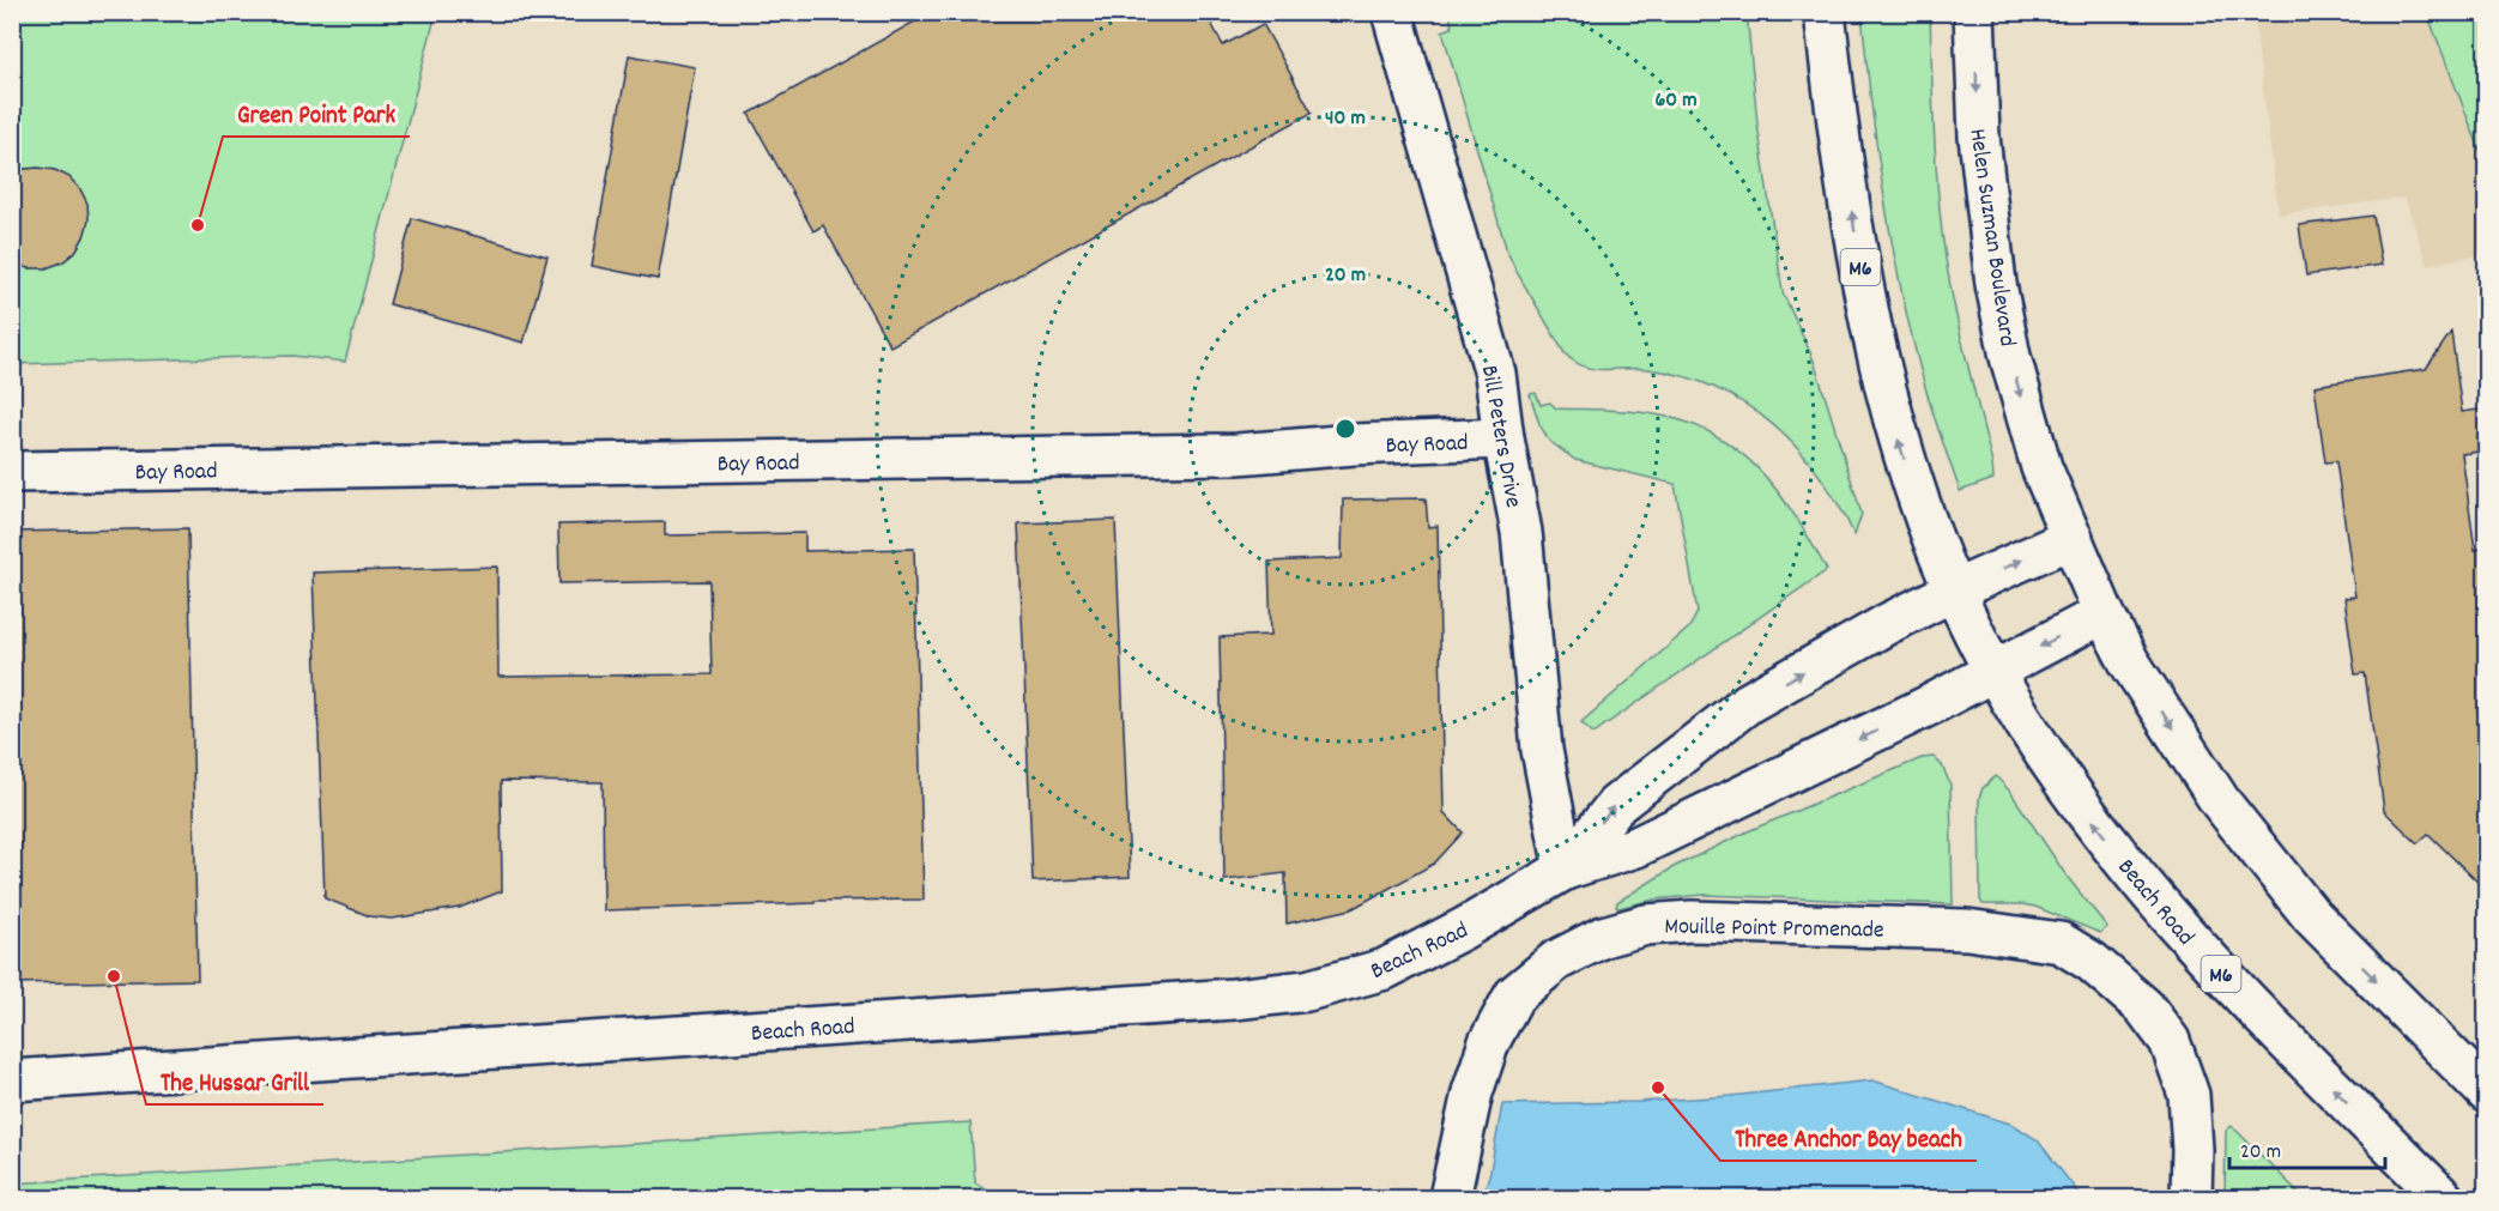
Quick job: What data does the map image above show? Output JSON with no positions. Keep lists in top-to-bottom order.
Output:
{
  "streets": {
    "street": [
      "Helen Suzman Boulevard",
      "M6",
      "Bill Peters Drive",
      "Bay Road",
      "Beach Road",
      "Mouille Point Promenade"
    ]
  },
  "crossings": [
    ["Helen Suzman Boulevard", "Beach Road"],
    ["M6", "Beach Road"],
    ["Bill Peters Drive", "Bay Road"],
    ["Bill Peters Drive", "Beach Road"]
  ],
  "places": ["Green Point Park", "The Hussar Grill", "Three Anchor Bay beach"],
  "scale_bar": "20 m",
  "rings": ["60 m", "40 m", "20 m"]
}
